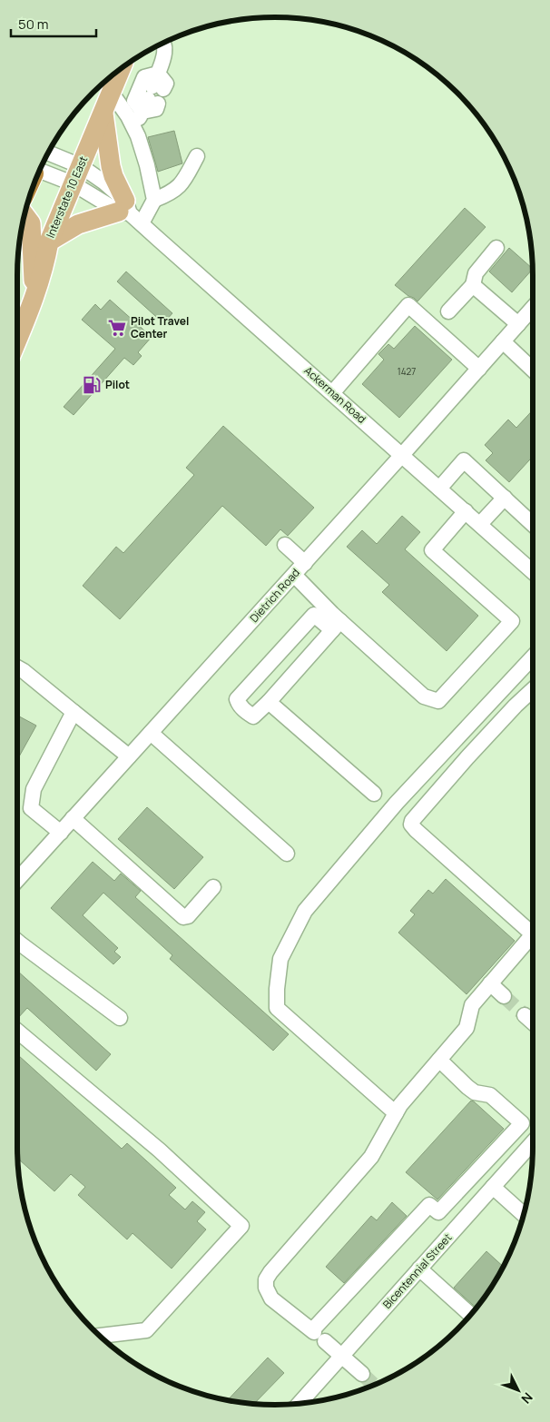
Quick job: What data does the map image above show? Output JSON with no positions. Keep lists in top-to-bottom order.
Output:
{
  "streets": {
    "main road": ["Interstate 10 East"],
    "street": ["Ackerman Road", "Dietrich Road", "Bicentennial Street"]
  },
  "crossings": [
    ["Interstate 10 East", "Ackerman Road"],
    ["Ackerman Road", "Dietrich Road"]
  ],
  "places": {
    "supermarket": ["Pilot Travel Center"],
    "fuel station": ["Pilot"]
  },
  "house_numbers": ["1427"],
  "scale_bar": "50 m",
  "north": "bottom right"
}
